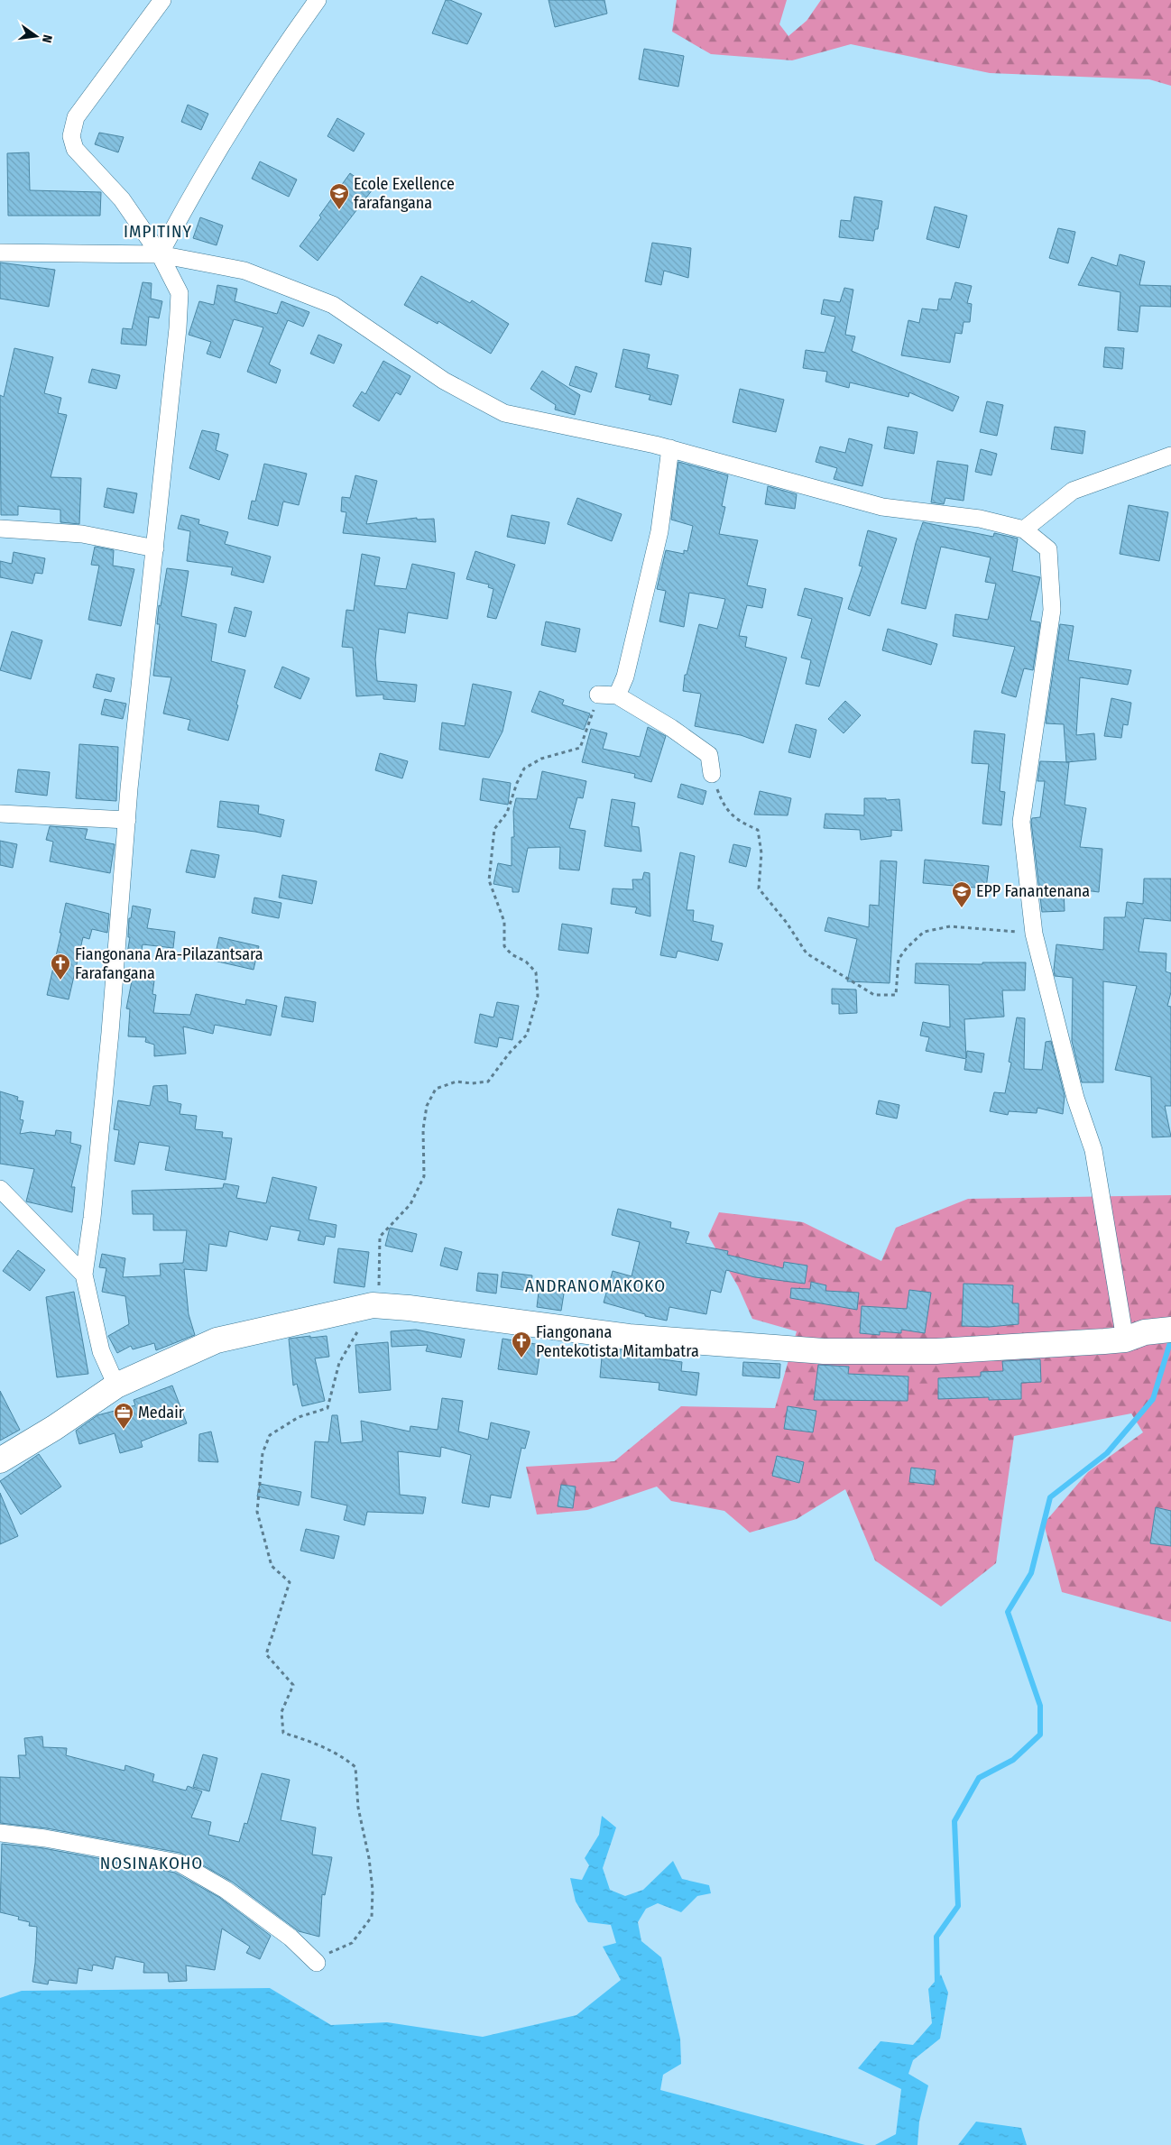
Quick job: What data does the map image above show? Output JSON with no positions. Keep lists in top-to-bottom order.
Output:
{
  "districts": ["IMPITINY", "ANDRANOMAKOKO", "NOSINAKOHO"],
  "places": {
    "school or university": ["Ecole Exellence farafangana", "EPP Fanantenana"],
    "church": ["Fiangonana Ara-Pilazantsara Farafangana", "Fiangonana Pentekotista Mitambatra"],
    "office": ["Medair"]
  },
  "north": "right"
}
